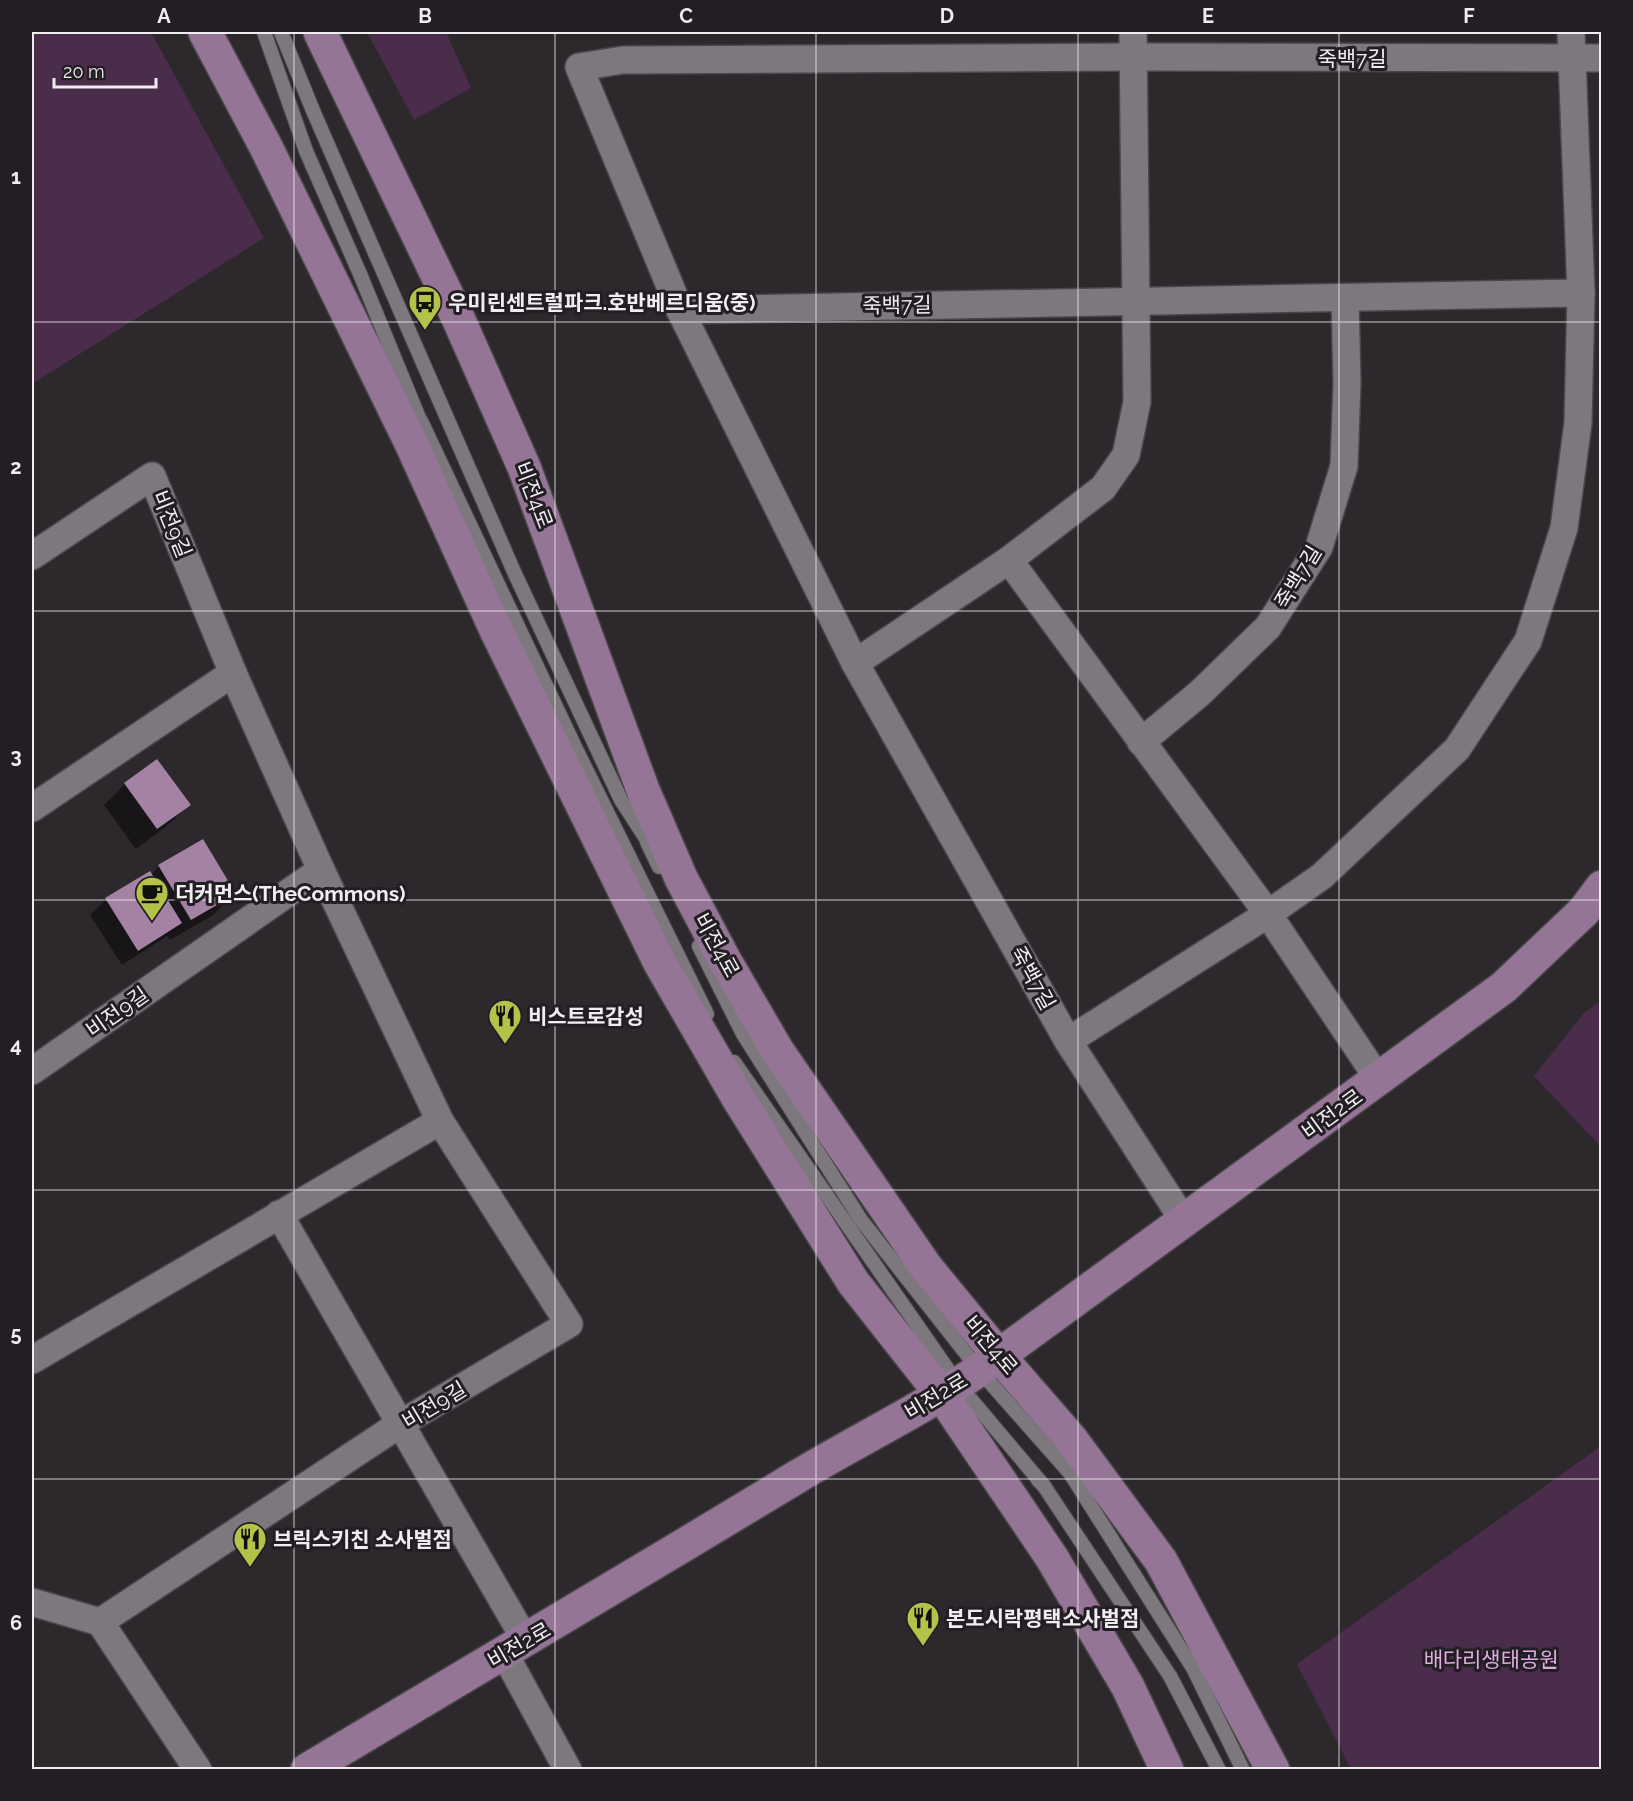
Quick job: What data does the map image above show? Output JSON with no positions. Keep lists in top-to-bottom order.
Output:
{
  "streets": {
    "main road": ["비전4로", "비전2로"],
    "street": ["죽백7길", "비전9길"]
  },
  "crossings": [
    ["죽백7길", "비전2로"],
    ["비전4로", "비전2로"]
  ],
  "parks": ["배다리생태공원"],
  "places": {
    "bus stop": ["우미린센트럴파크.호반베르디움(중)"],
    "cafe": ["더커먼스(TheCommons)"],
    "restaurant": ["비스트로감성", "브릭스키친 소사벌점", "본도시락평택소사벌점"]
  },
  "scale_bar": "20 m",
  "grid": {
    "columns": [
      "A",
      "B",
      "C",
      "D",
      "E",
      "F"
    ],
    "rows": [
      "1",
      "2",
      "3",
      "4",
      "5",
      "6"
    ]
  }
}
